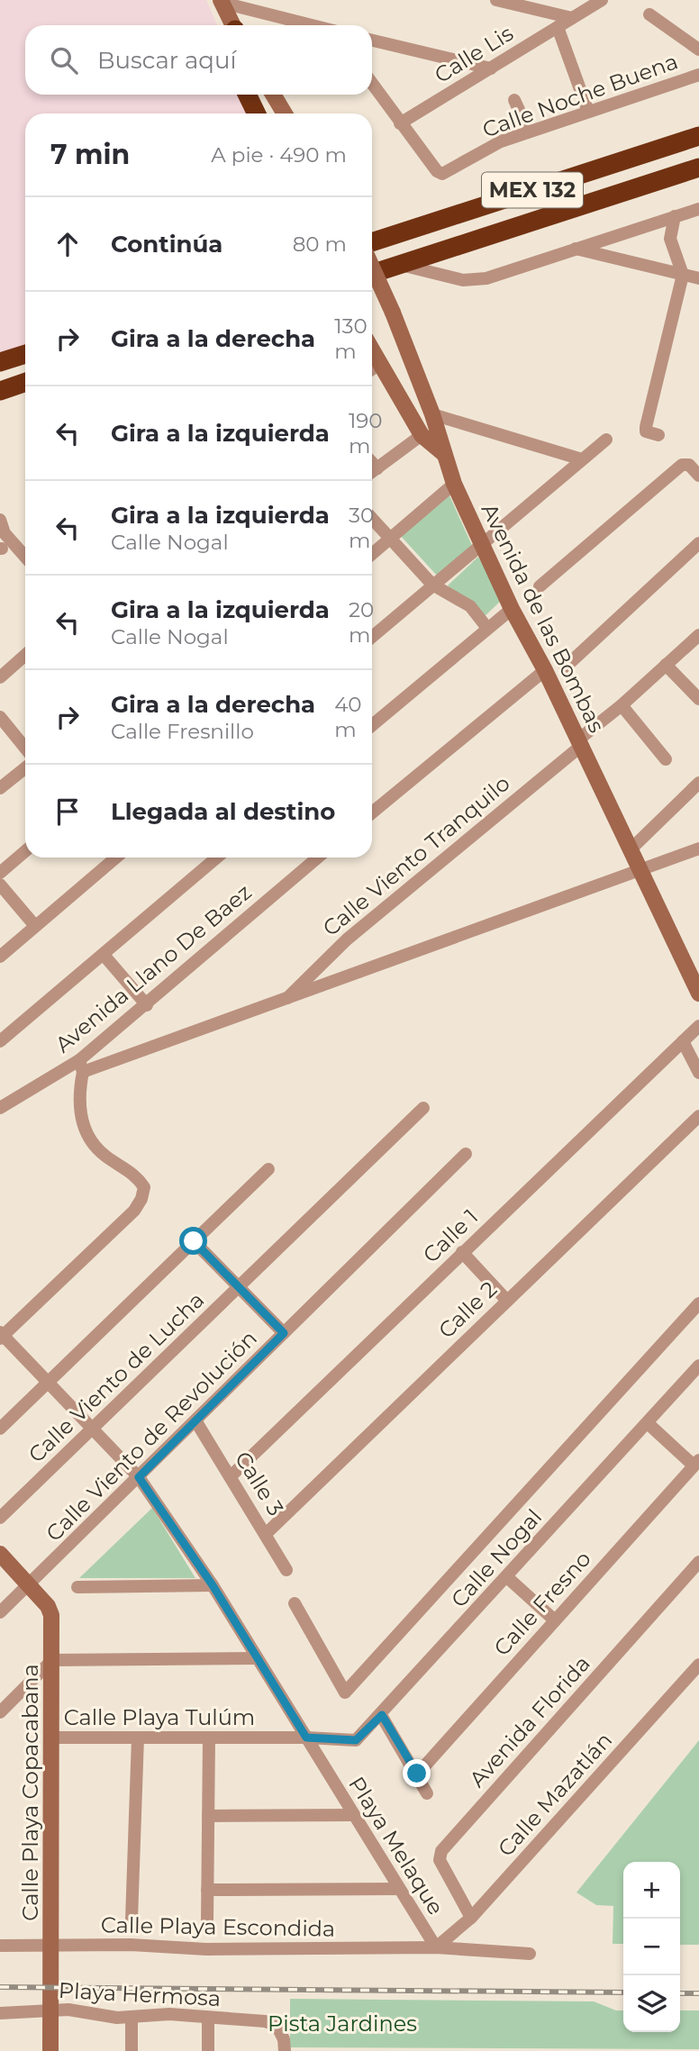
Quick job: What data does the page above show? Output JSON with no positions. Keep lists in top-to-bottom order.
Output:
{
  "streets": {
    "highway": ["MEX 132"],
    "main road": ["Avenida de las Bombas", "Calle Playa Copacabana"],
    "street": [
      "Calle Lis",
      "Calle Noche Buena",
      "Calle Viento Tranquilo",
      "Avenida Llano De Baez",
      "Calle 1",
      "Calle 2",
      "Calle Viento de Lucha",
      "Calle Viento de Revolución",
      "Calle 3",
      "Calle Nogal",
      "Calle Fresno",
      "Calle Playa Tulúm",
      "Avenida Florida",
      "Calle Mazatlán",
      "Playa Melaque",
      "Calle Playa Escondida",
      "Playa Hermosa"
    ]
  },
  "crossings": [
    ["Calle Lis", "Calle Noche Buena"],
    ["Avenida de las Bombas", "Calle Viento Tranquilo"],
    ["Calle 1", "Calle 3"],
    ["Calle 2", "Calle 3"],
    ["Calle Viento de Lucha", "Playa Melaque"],
    ["Calle Viento de Revolución", "Calle 3"],
    ["Calle Viento de Revolución", "Calle Playa Copacabana"],
    ["Calle Viento de Revolución", "Playa Melaque"],
    ["Calle Nogal", "Calle Playa Tulúm"],
    ["Calle Nogal", "Playa Melaque"],
    ["Calle Playa Tulúm", "Calle Playa Copacabana"],
    ["Calle Playa Tulúm", "Playa Melaque"],
    ["Avenida Florida", "Calle Mazatlán"],
    ["Calle Playa Copacabana", "Calle Playa Escondida"],
    ["Calle Playa Copacabana", "Playa Hermosa"],
    ["Calle Mazatlán", "Playa Melaque"],
    ["Calle Mazatlán", "Calle Playa Escondida"],
    ["Playa Melaque", "Calle Playa Escondida"]
  ],
  "parks": ["Pista Jardines"],
  "page": {
    "search": "Buscar aquí",
    "heading": ["7 min", "A pie · 490 m"],
    "list": [
      ["Continúa", "80 m"],
      ["Gira a la derecha", "130 m"],
      ["Gira a la izquierda", "190 m"],
      ["Gira a la izquierda", "Calle Nogal", "30 m"],
      ["Gira a la izquierda", "Calle Nogal", "20 m"],
      ["Gira a la derecha", "Calle Fresnillo", "40 m"],
      "Llegada al destino"
    ],
    "map_buttons": ["+", "−"]
  }
}
